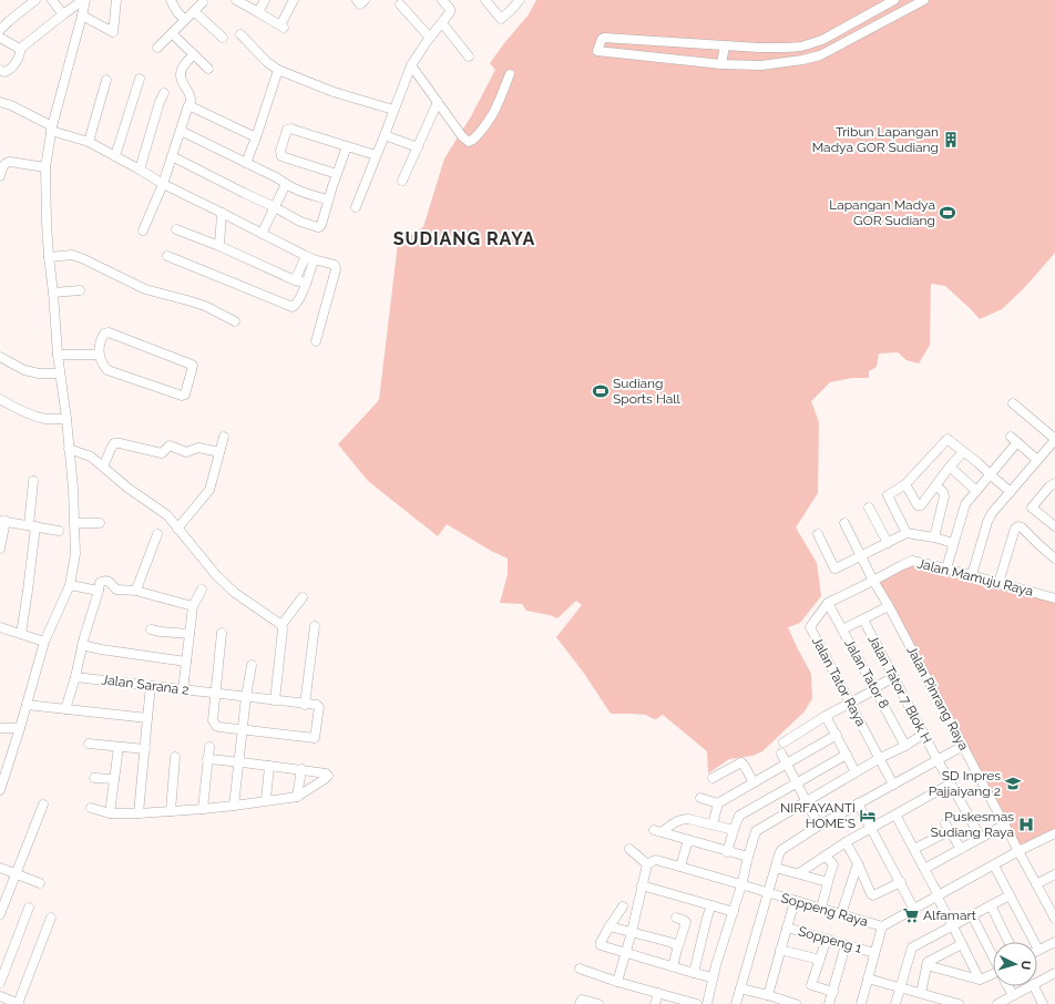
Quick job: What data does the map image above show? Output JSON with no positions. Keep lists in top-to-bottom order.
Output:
{
  "streets": {
    "street": [
      "Jalan Mamuju Raya",
      "Jalan Tator 8",
      "Jalan Tator Raya",
      "Jalan Sarana 2",
      "Jalan Tator 7 Blok H",
      "Jalan Pinrang Raya",
      "Soppeng Raya",
      "Soppeng 1"
    ]
  },
  "crossings": [
    ["Jalan Mamuju Raya", "Jalan Tator Raya"],
    ["Jalan Mamuju Raya", "Jalan Pinrang Raya"],
    ["Jalan Tator 8", "Jalan Tator Raya"],
    ["Jalan Tator Raya", "Jalan Pinrang Raya"]
  ],
  "districts": ["SUDIANG RAYA"],
  "places": {
    "building": ["Tribun Lapangan Madya GOR Sudiang"],
    "sports": ["Lapangan Madya GOR Sudiang", "Sudiang Sports Hall"],
    "school or university": ["SD Inpres Pajjaiyang 2"],
    "hotel": ["NIRFAYANTI HOME'S"],
    "hospital": ["Puskesmas Sudiang Raya"],
    "supermarket": ["Alfamart"]
  },
  "north": "right"
}
